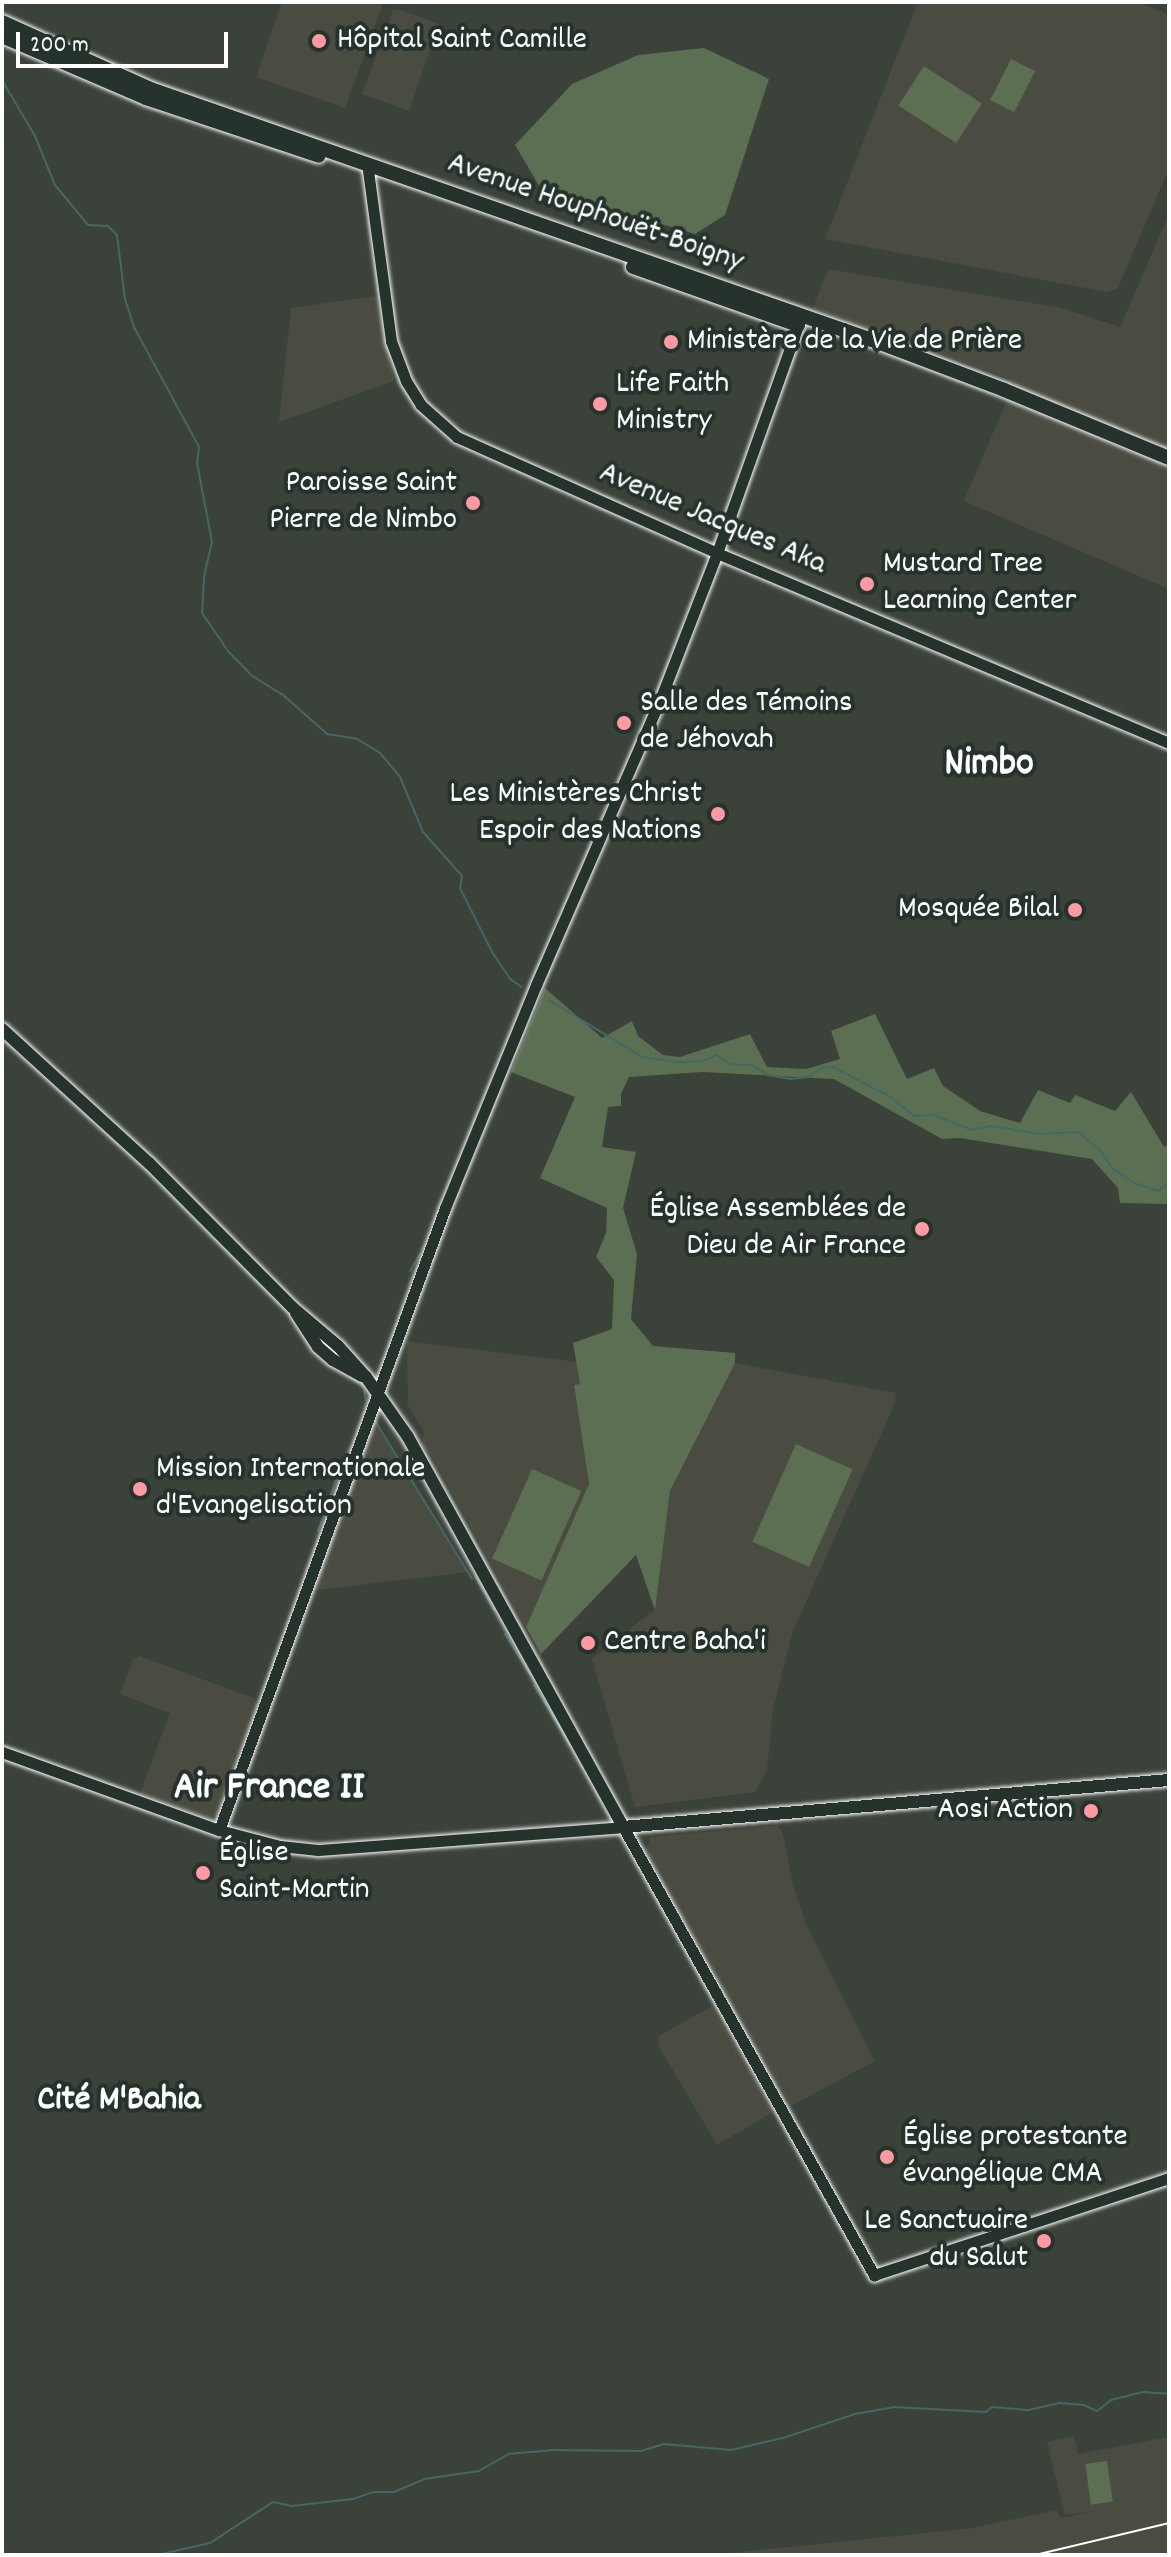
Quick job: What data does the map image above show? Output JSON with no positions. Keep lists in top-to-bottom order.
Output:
{
  "streets": {
    "highway": ["Avenue Houphouët-Boigny"],
    "street": ["Avenue Jacques Aka"]
  },
  "crossings": [
    ["Avenue Houphouët-Boigny", "Avenue Jacques Aka"]
  ],
  "districts": ["Nimbo", "Air France II", "Cité M'Bahia"],
  "places": [
    "Hôpital Saint Camille",
    "Ministère de la Vie de Prière",
    "Life Faith Ministry",
    "Paroisse Saint Pierre de Nimbo",
    "Mustard Tree Learning Center",
    "Salle des Témoins de Jéhovah",
    "Les Ministères Christ Espoir des Nations",
    "Mosquée Bilal",
    "Église Assemblées de Dieu de Air France",
    "Mission Internationale d'Evangelisation",
    "Centre Baha'i",
    "Aosi Action",
    "Église Saint-Martin",
    "Église protestante évangélique CMA",
    "Le Sanctuaire du Salut"
  ],
  "scale_bar": "200 m"
}
